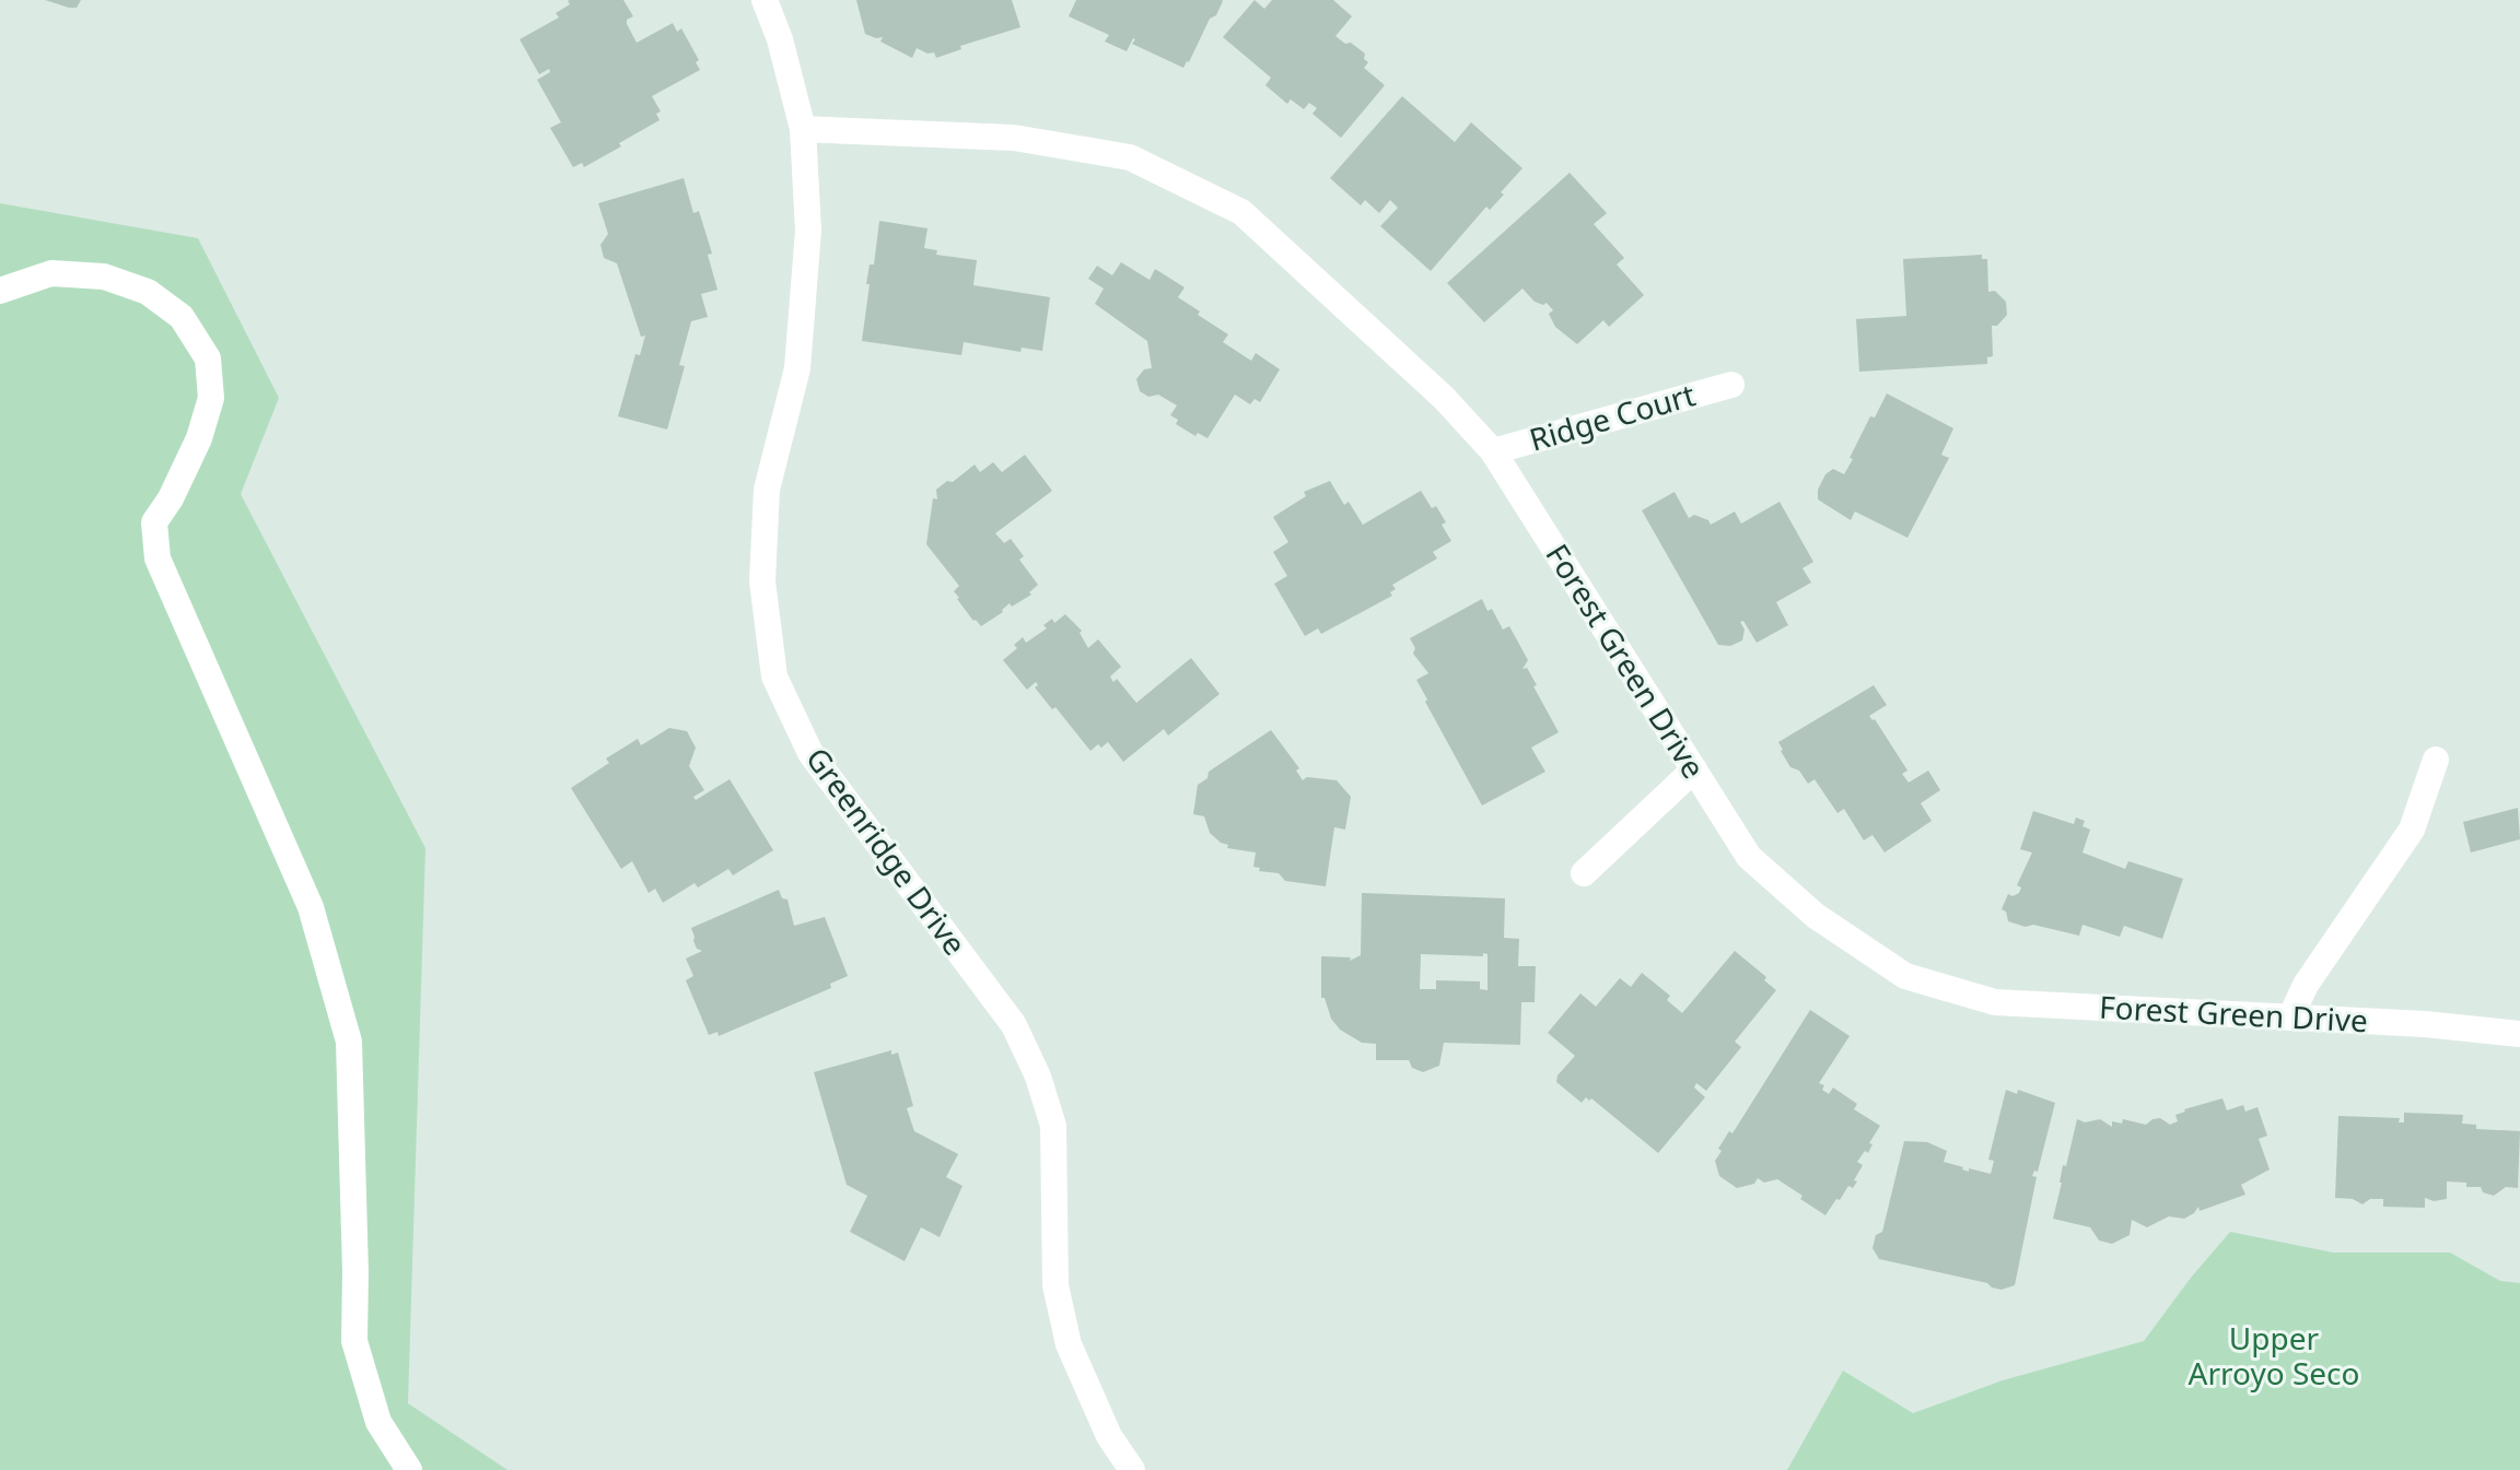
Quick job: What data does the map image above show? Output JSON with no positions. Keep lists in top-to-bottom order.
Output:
{
  "streets": {
    "street": ["Ridge Court", "Forest Green Drive", "Greenridge Drive"]
  },
  "crossings": [
    ["Ridge Court", "Forest Green Drive"],
    ["Forest Green Drive", "Greenridge Drive"]
  ],
  "parks": ["Upper Arroyo Seco"]
}
